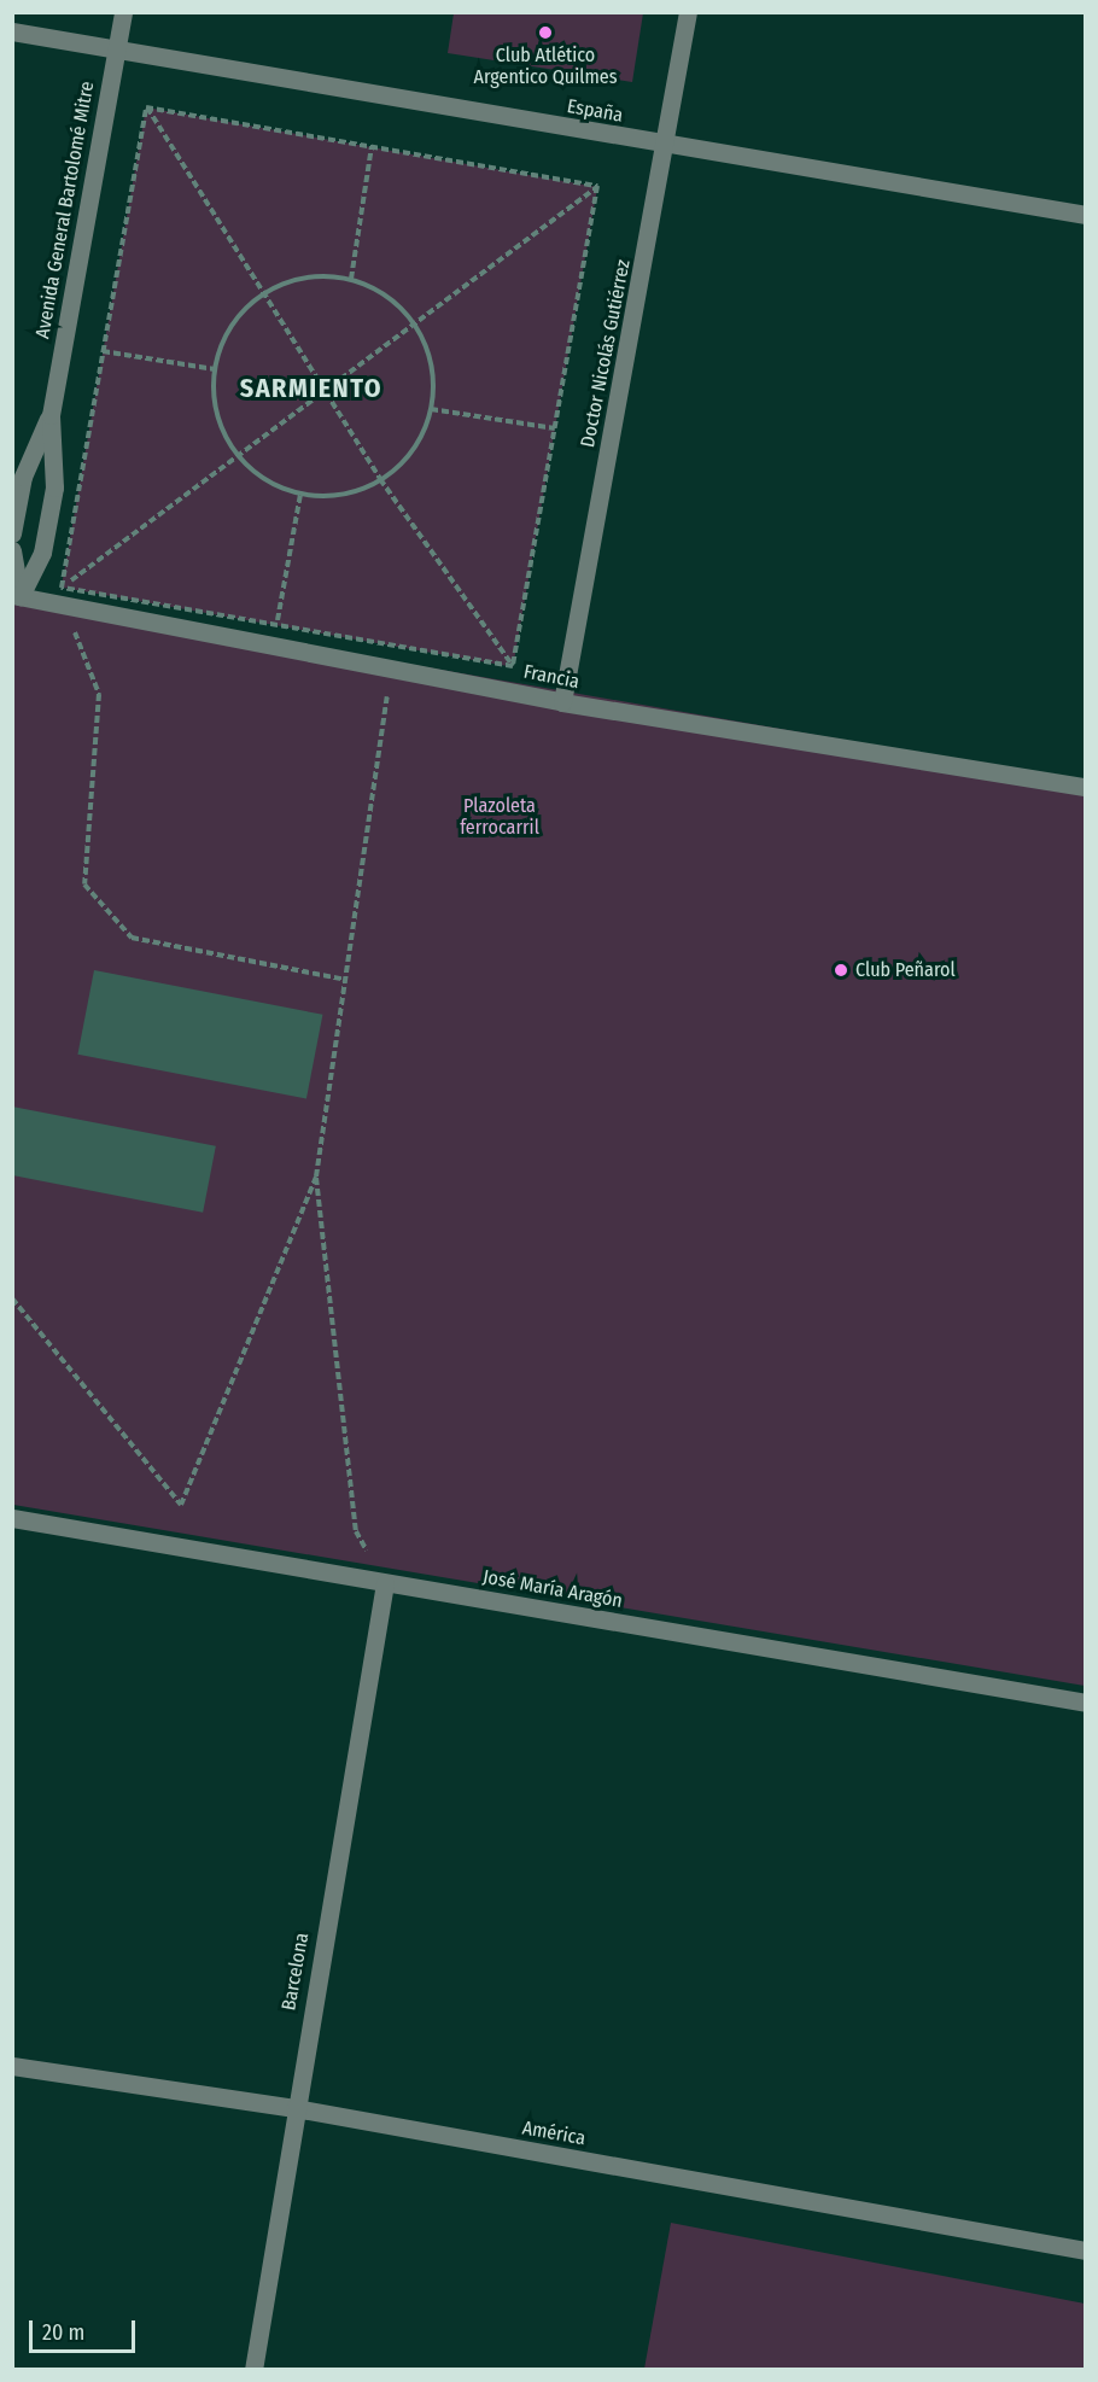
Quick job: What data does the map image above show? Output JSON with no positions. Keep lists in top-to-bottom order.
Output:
{
  "streets": {
    "street": [
      "España",
      "Avenida General Bartolomé Mitre",
      "Doctor Nicolás Gutiérrez",
      "Francia",
      "José María Aragón",
      "Barcelona",
      "América"
    ]
  },
  "crossings": [
    ["España", "Avenida General Bartolomé Mitre"],
    ["España", "Doctor Nicolás Gutiérrez"],
    ["Avenida General Bartolomé Mitre", "Francia"],
    ["Doctor Nicolás Gutiérrez", "Francia"],
    ["José María Aragón", "Barcelona"],
    ["Barcelona", "América"]
  ],
  "districts": ["SARMIENTO"],
  "parks": ["Plazoleta ferrocarril"],
  "places": ["Club Atlético Argentico Quilmes", "Club Peñarol"],
  "scale_bar": "20 m"
}
